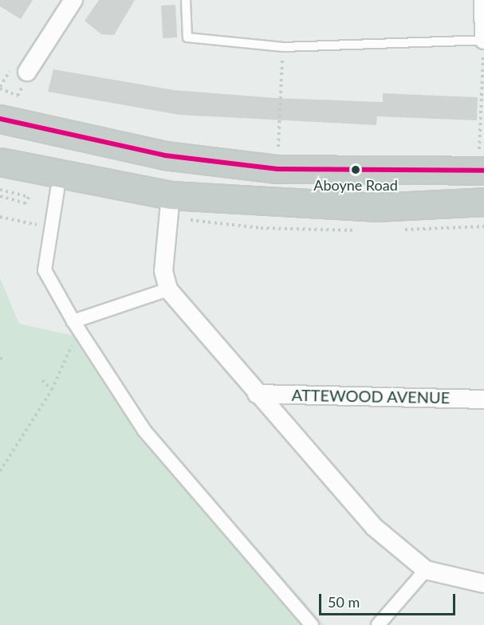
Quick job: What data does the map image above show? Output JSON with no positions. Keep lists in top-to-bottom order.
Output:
{
  "streets": {
    "street": ["ATTEWOOD AVENUE"]
  },
  "places": ["Aboyne Road"],
  "scale_bar": "50 m"
}
